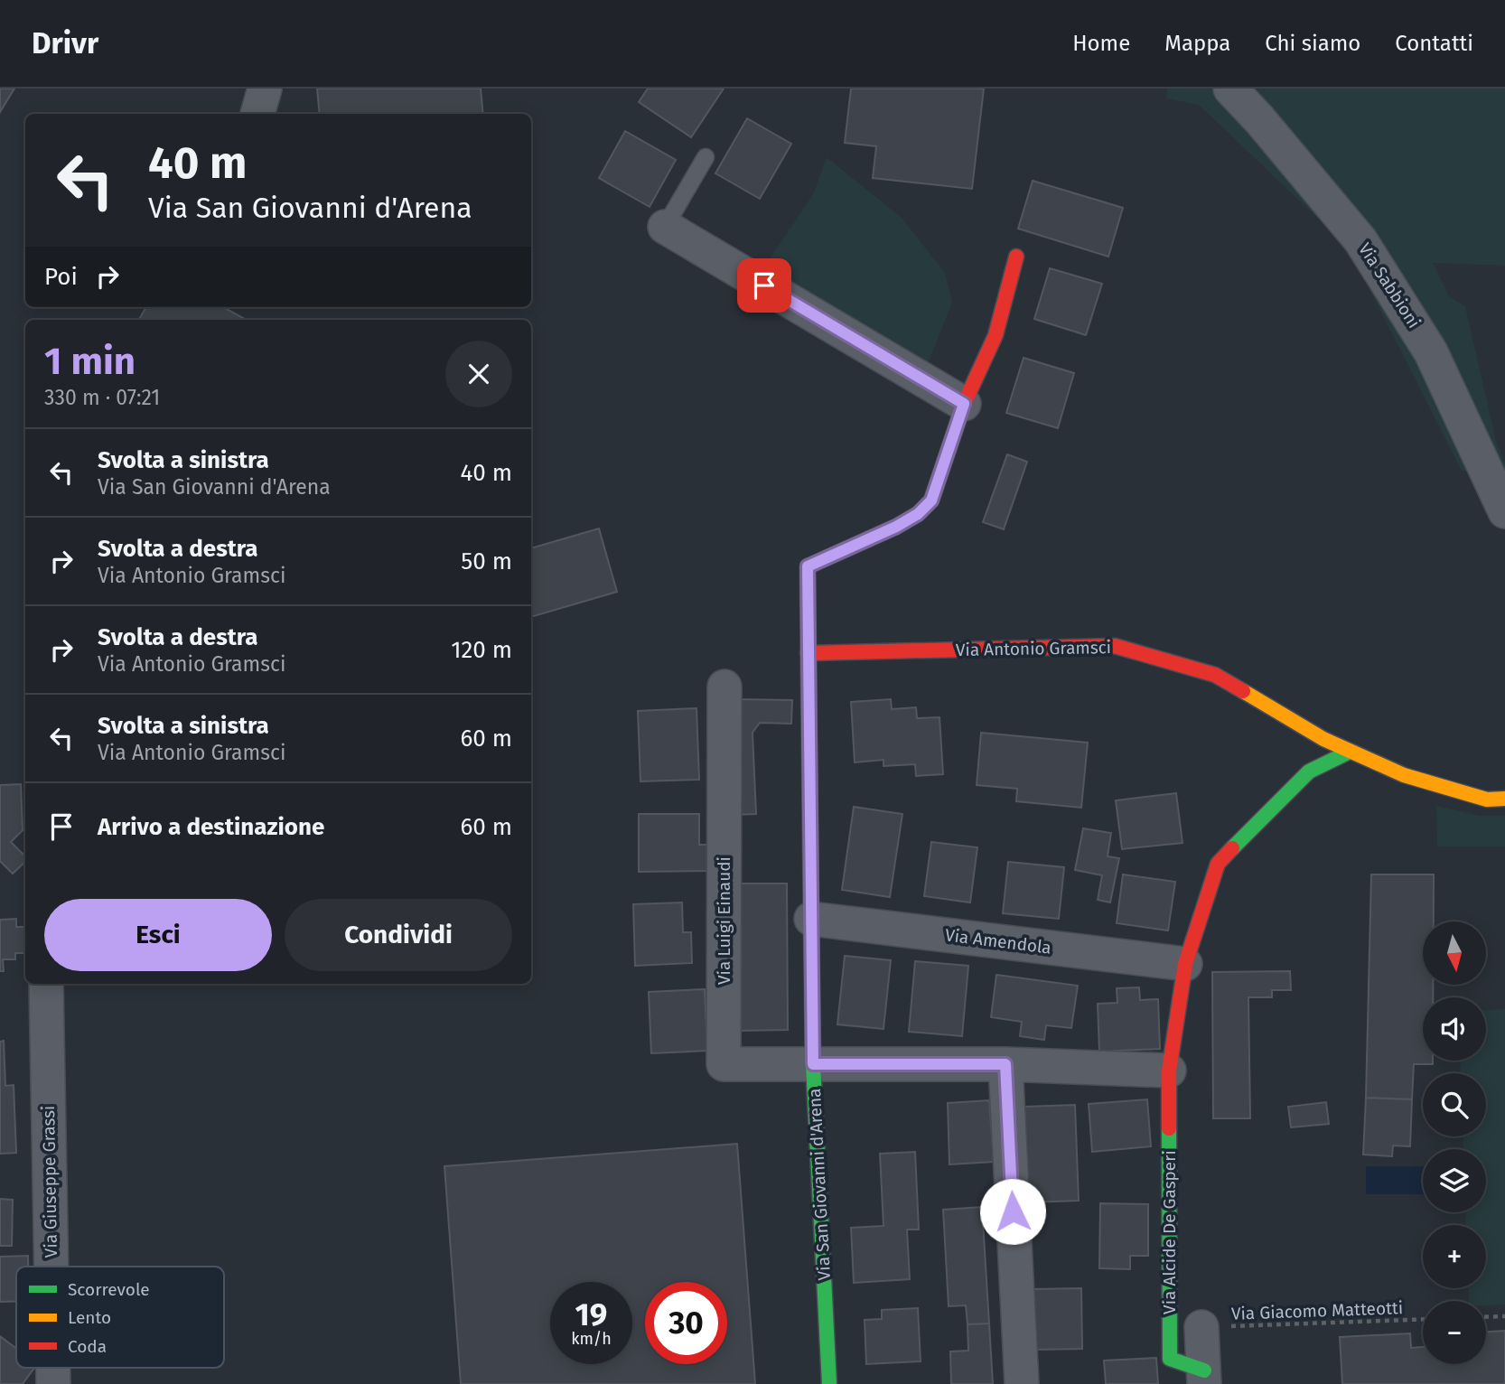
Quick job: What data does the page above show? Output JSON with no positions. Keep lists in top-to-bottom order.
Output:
{
  "streets": {
    "street": [
      "Via Sabbioni",
      "Via Antonio Gramsci",
      "Via Luigi Einaudi",
      "Via Amendola",
      "Via Giuseppe Grassi",
      "Via San Giovanni d'Arena",
      "Via Alcide De Gasperi"
    ],
    "path": ["Via Giacomo Matteotti"]
  },
  "crossings": [
    ["Via Luigi Einaudi", "Via San Giovanni d'Arena"],
    ["Via San Giovanni d'Arena", "Via Alcide De Gasperi"],
    ["Via Alcide De Gasperi", "Via Giacomo Matteotti"]
  ],
  "legend": ["Scorrevole", "Lento", "Coda"],
  "north": "bottom",
  "page": {
    "header": "Drivr",
    "nav": [
      "Home",
      "Mappa",
      "Chi siamo",
      "Contatti"
    ],
    "turn": ["40 m", "Via San Giovanni d'Arena"],
    "then": "Poi",
    "heading": ["1 min", "330 m · 07:21"],
    "list": [
      {
        "name": "Svolta a sinistra",
        "note": "Via San Giovanni d'Arena",
        "value": "40 m"
      },
      {
        "name": "Svolta a destra",
        "note": "Via Antonio Gramsci",
        "value": "50 m"
      },
      {
        "name": "Svolta a destra",
        "note": "Via Antonio Gramsci",
        "value": "120 m"
      },
      {
        "name": "Svolta a sinistra",
        "note": "Via Antonio Gramsci",
        "value": "60 m"
      },
      {
        "name": "Arrivo a destinazione",
        "value": "60 m"
      }
    ],
    "buttons": ["Esci", "Condividi"],
    "map_buttons": ["+", "−"],
    "speed": "19 km/h",
    "limit": "30"
  }
}
